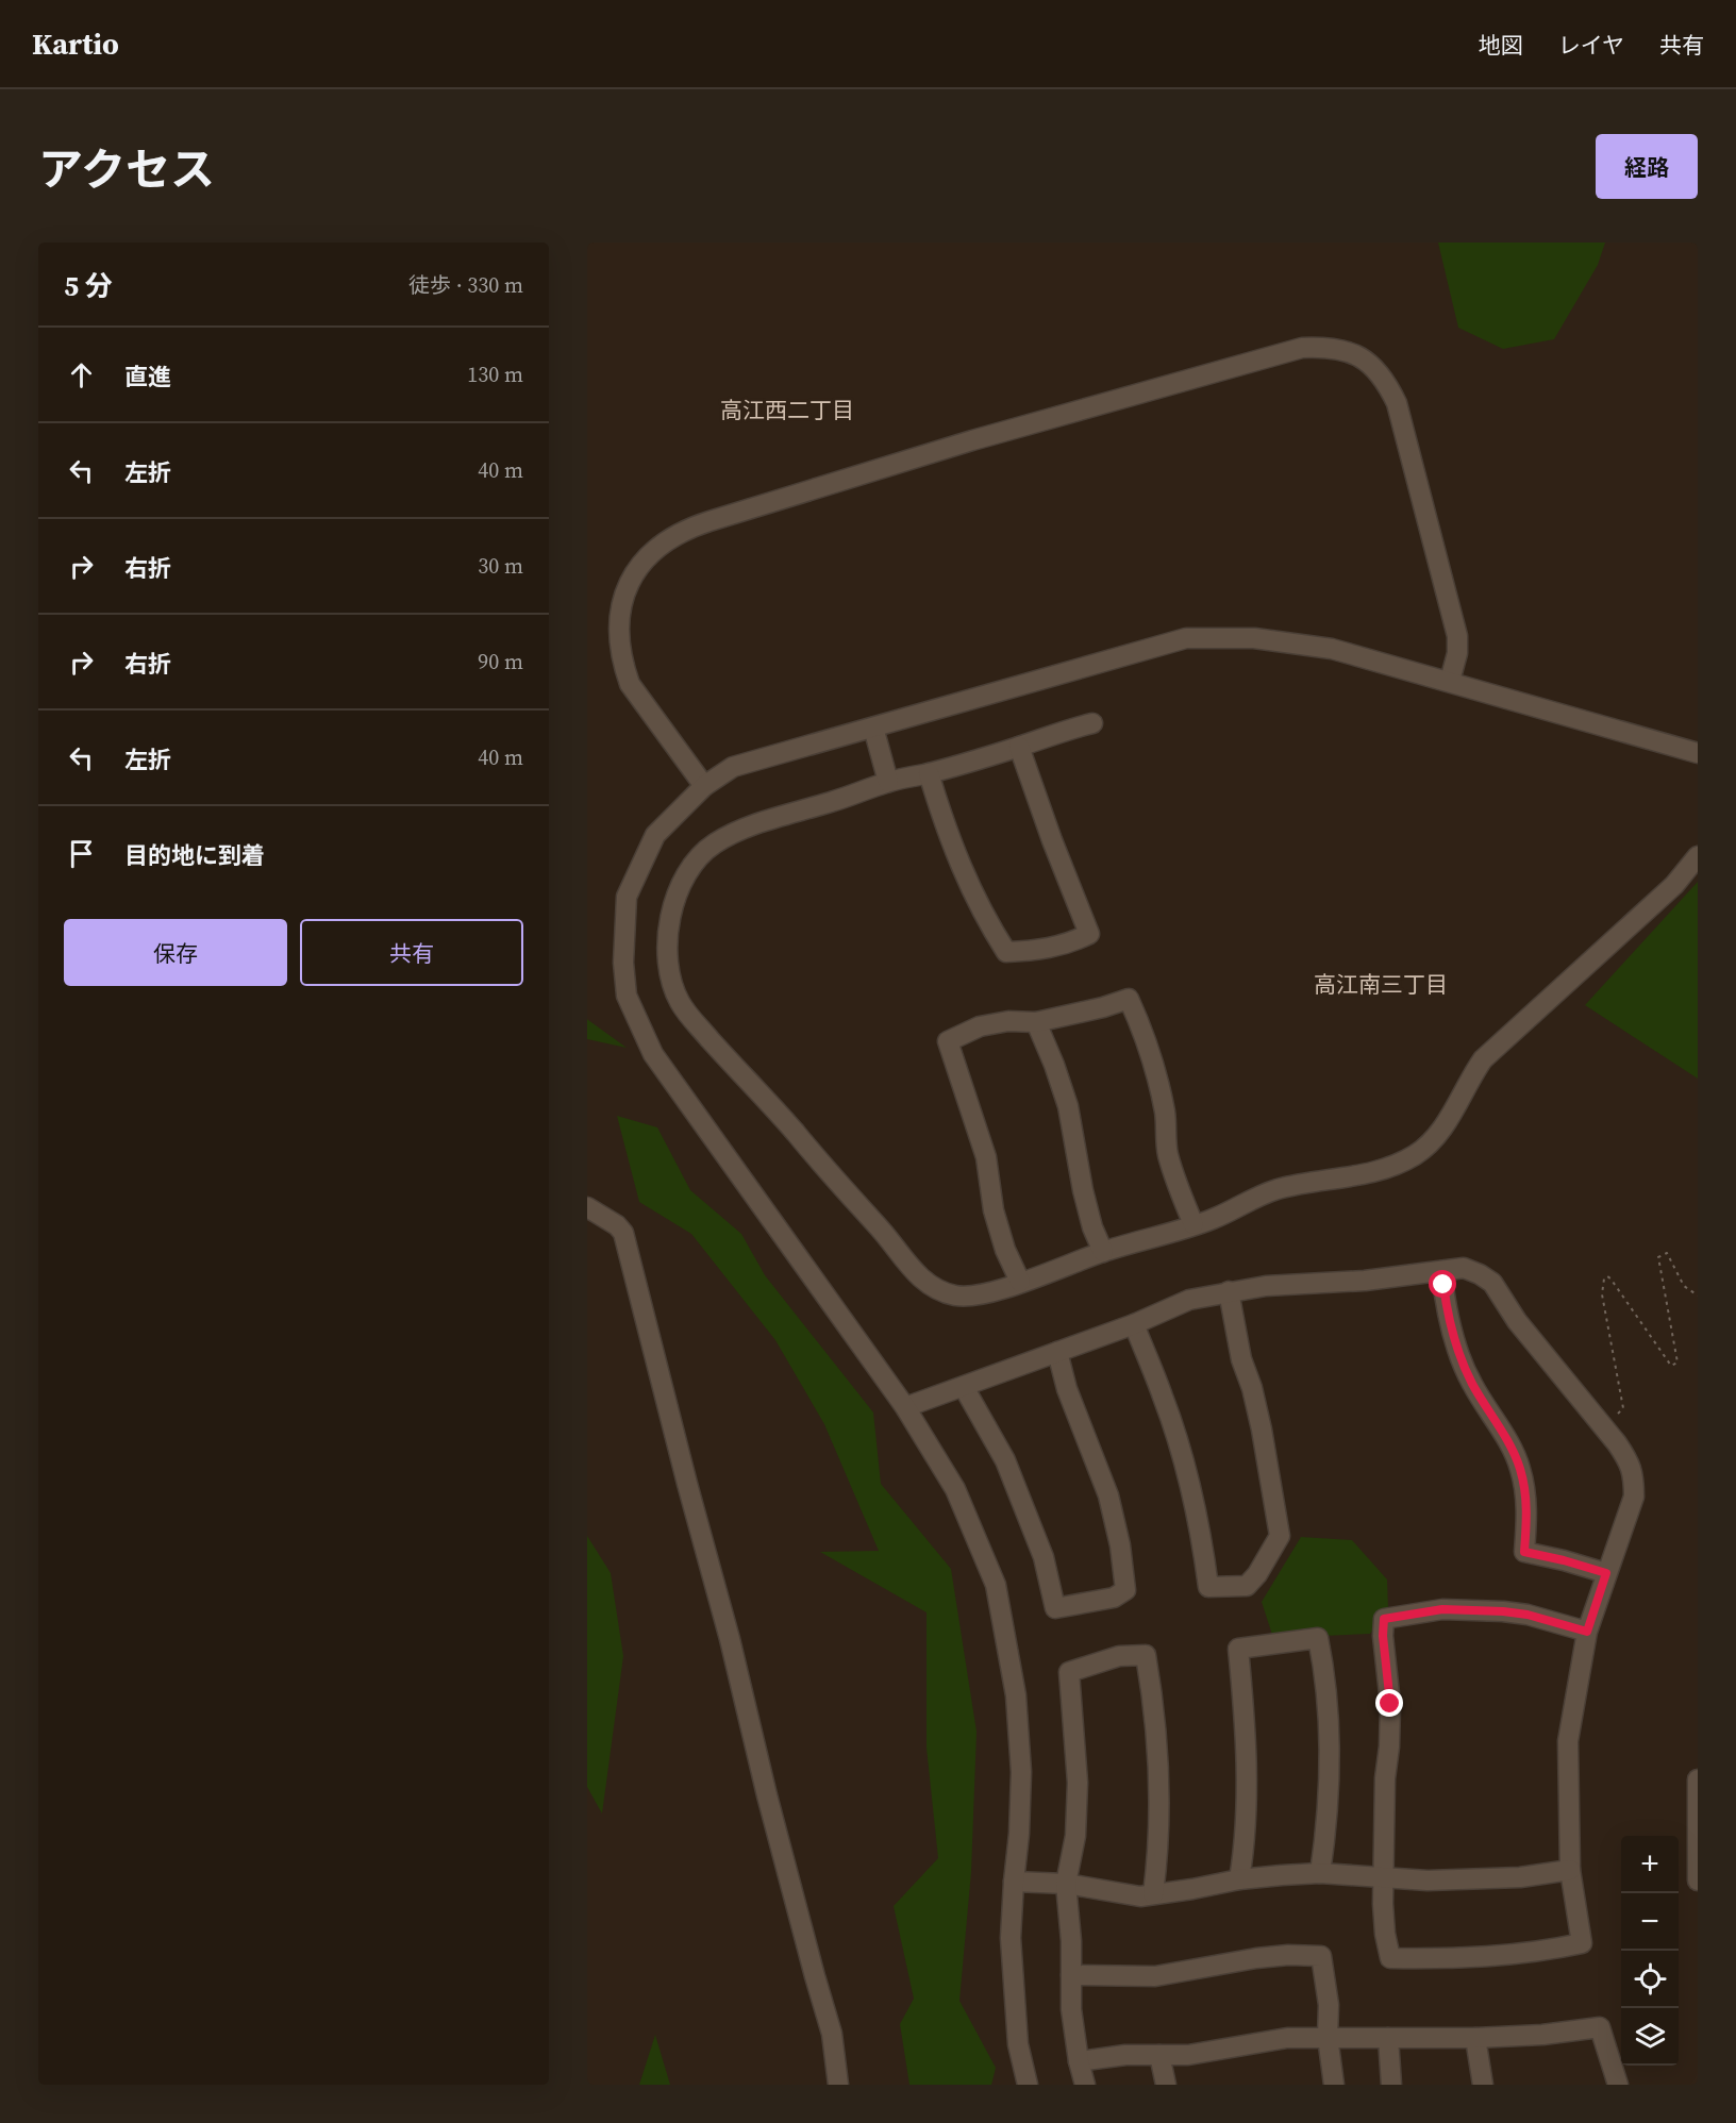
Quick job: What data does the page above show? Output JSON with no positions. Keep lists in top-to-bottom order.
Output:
{
  "districts": ["高江西二丁目", "高江南三丁目"],
  "page": {
    "header": "Kartio",
    "nav": ["地図", "レイヤ", "共有"],
    "title": "アクセス",
    "buttons": [
      "経路",
      ["保存", "共有"]
    ],
    "heading": ["5 分", "徒歩 · 330 m"],
    "list": [
      ["直進", "130 m"],
      ["左折", "40 m"],
      ["右折", "30 m"],
      ["右折", "90 m"],
      ["左折", "40 m"],
      "目的地に到着"
    ],
    "map_buttons": ["+", "−"]
  }
}
